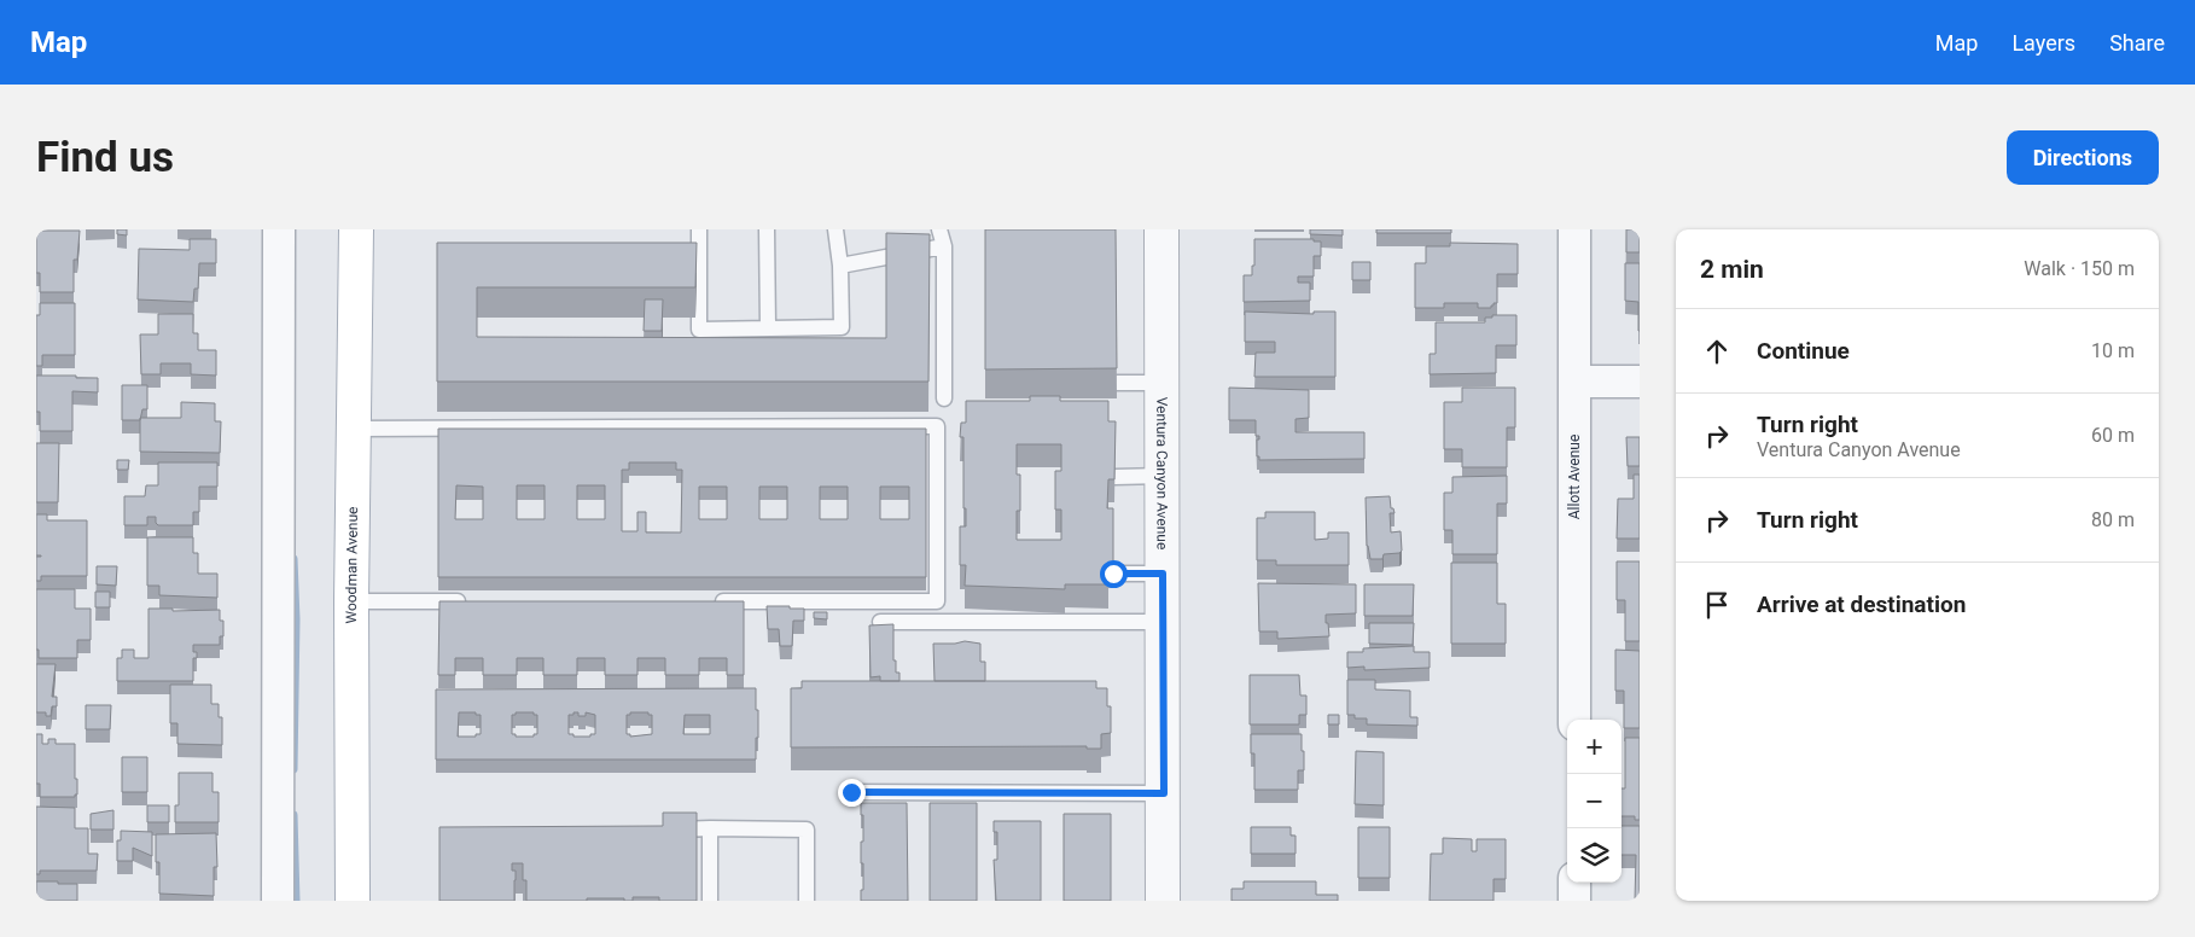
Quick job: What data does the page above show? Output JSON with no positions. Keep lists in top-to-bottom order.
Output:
{
  "streets": {
    "main road": ["Woodman Avenue"],
    "street": ["Ventura Canyon Avenue", "Allott Avenue"]
  },
  "page": {
    "header": "Map",
    "nav": ["Map", "Layers", "Share"],
    "buttons": "Directions",
    "title": "Find us",
    "heading": ["2 min", "Walk · 150 m"],
    "list": [
      ["Continue", "10 m"],
      ["Turn right", "Ventura Canyon Avenue", "60 m"],
      ["Turn right", "80 m"],
      "Arrive at destination"
    ],
    "map_buttons": ["+", "−"]
  }
}
